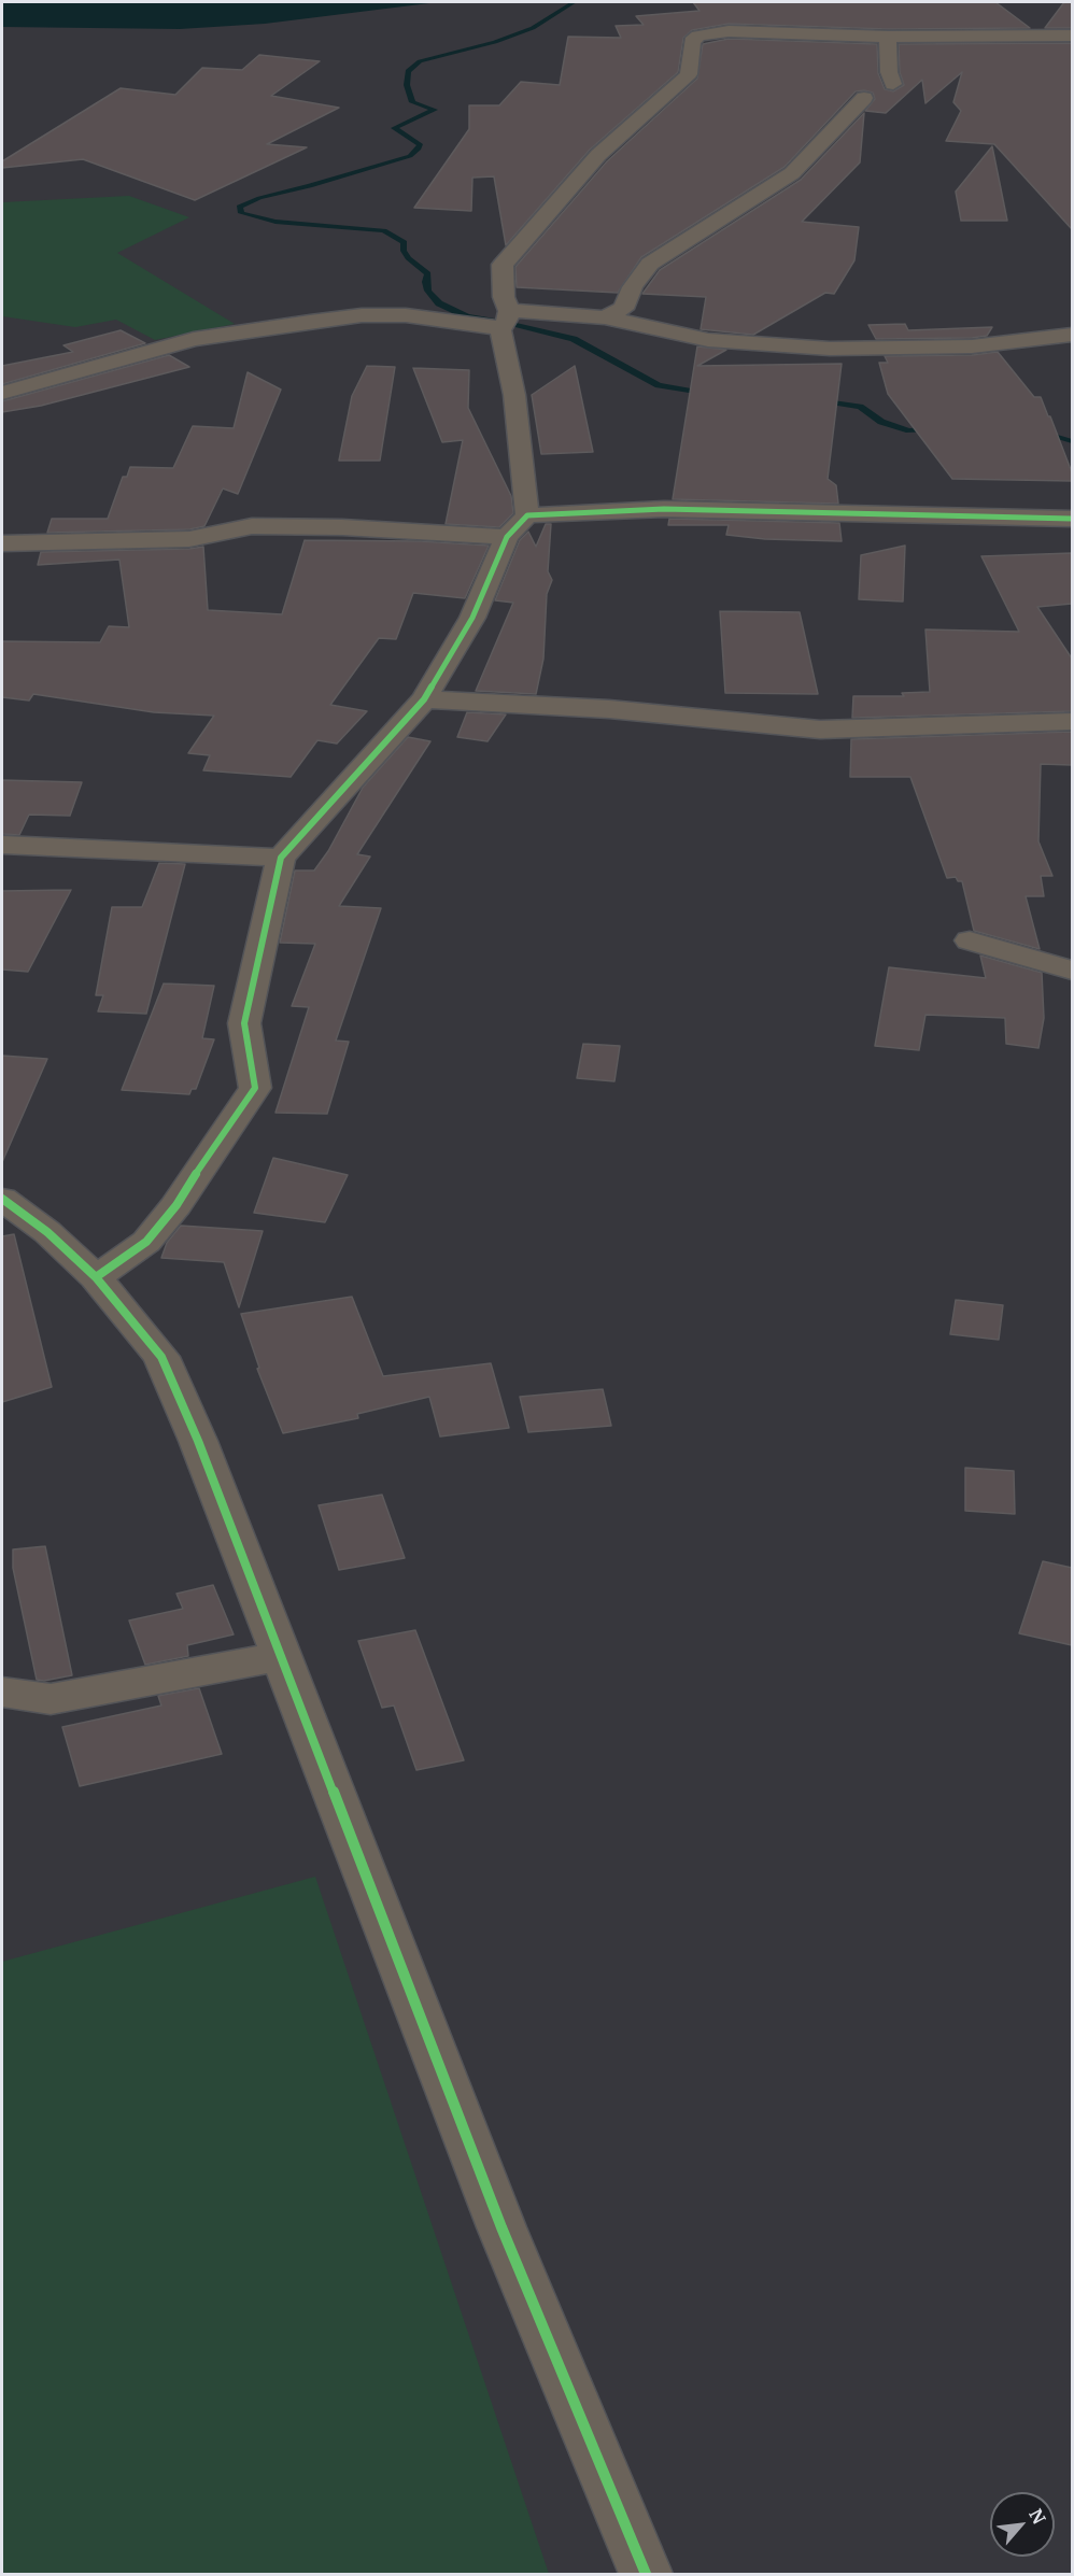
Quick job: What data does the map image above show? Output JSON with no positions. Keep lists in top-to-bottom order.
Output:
{
  "north": "top right"
}
